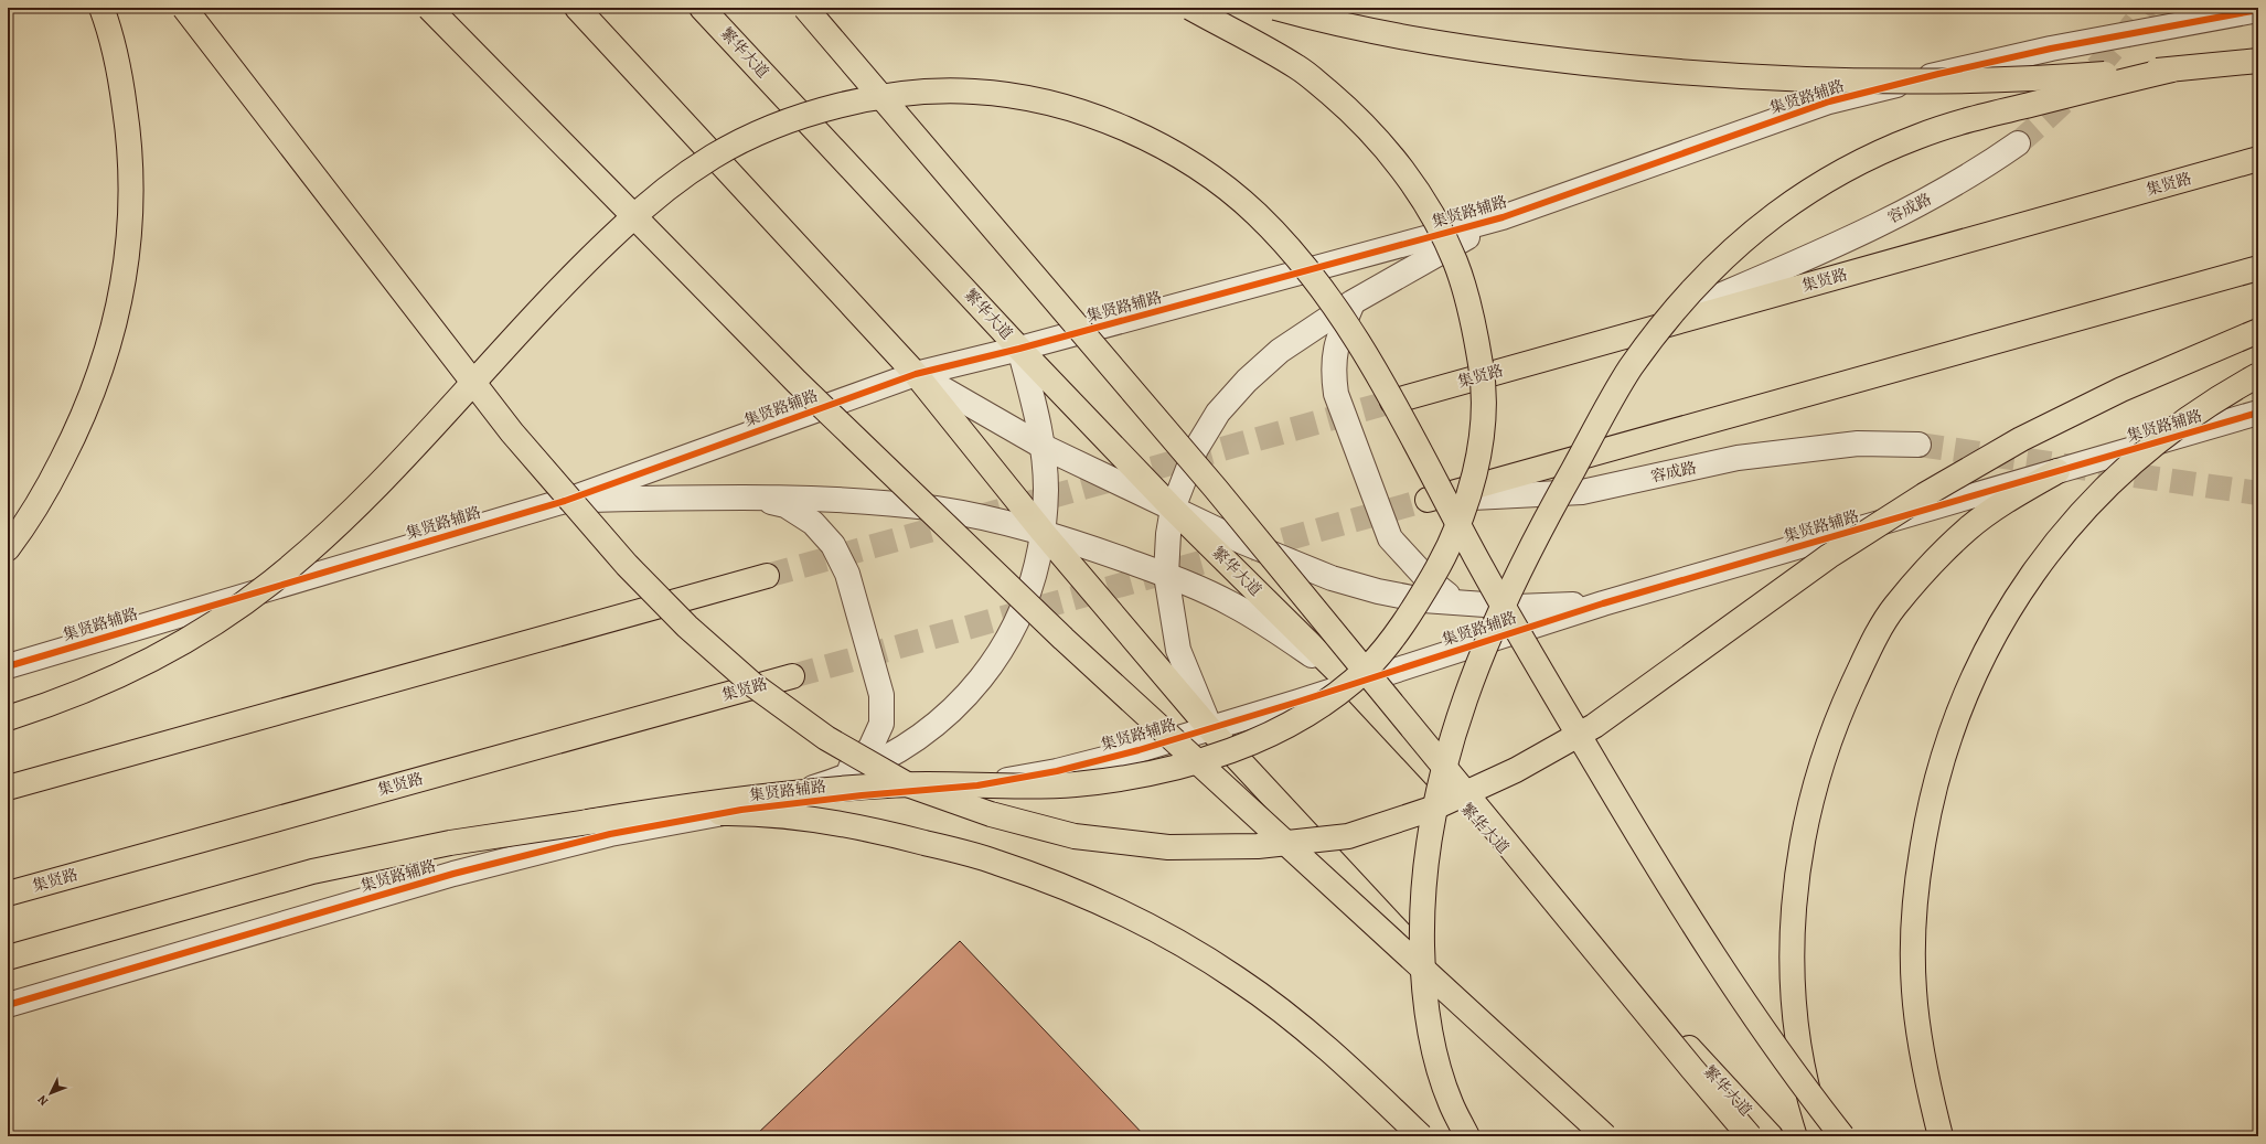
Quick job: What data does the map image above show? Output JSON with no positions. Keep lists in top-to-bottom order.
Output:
{
  "streets": {
    "main road": ["繁华大道", "集贤路"],
    "street": ["集贤路辅路", "容成路"]
  },
  "crossings": [
    ["繁华大道", "集贤路辅路"],
    ["集贤路", "容成路"]
  ],
  "north": "bottom left"
}
